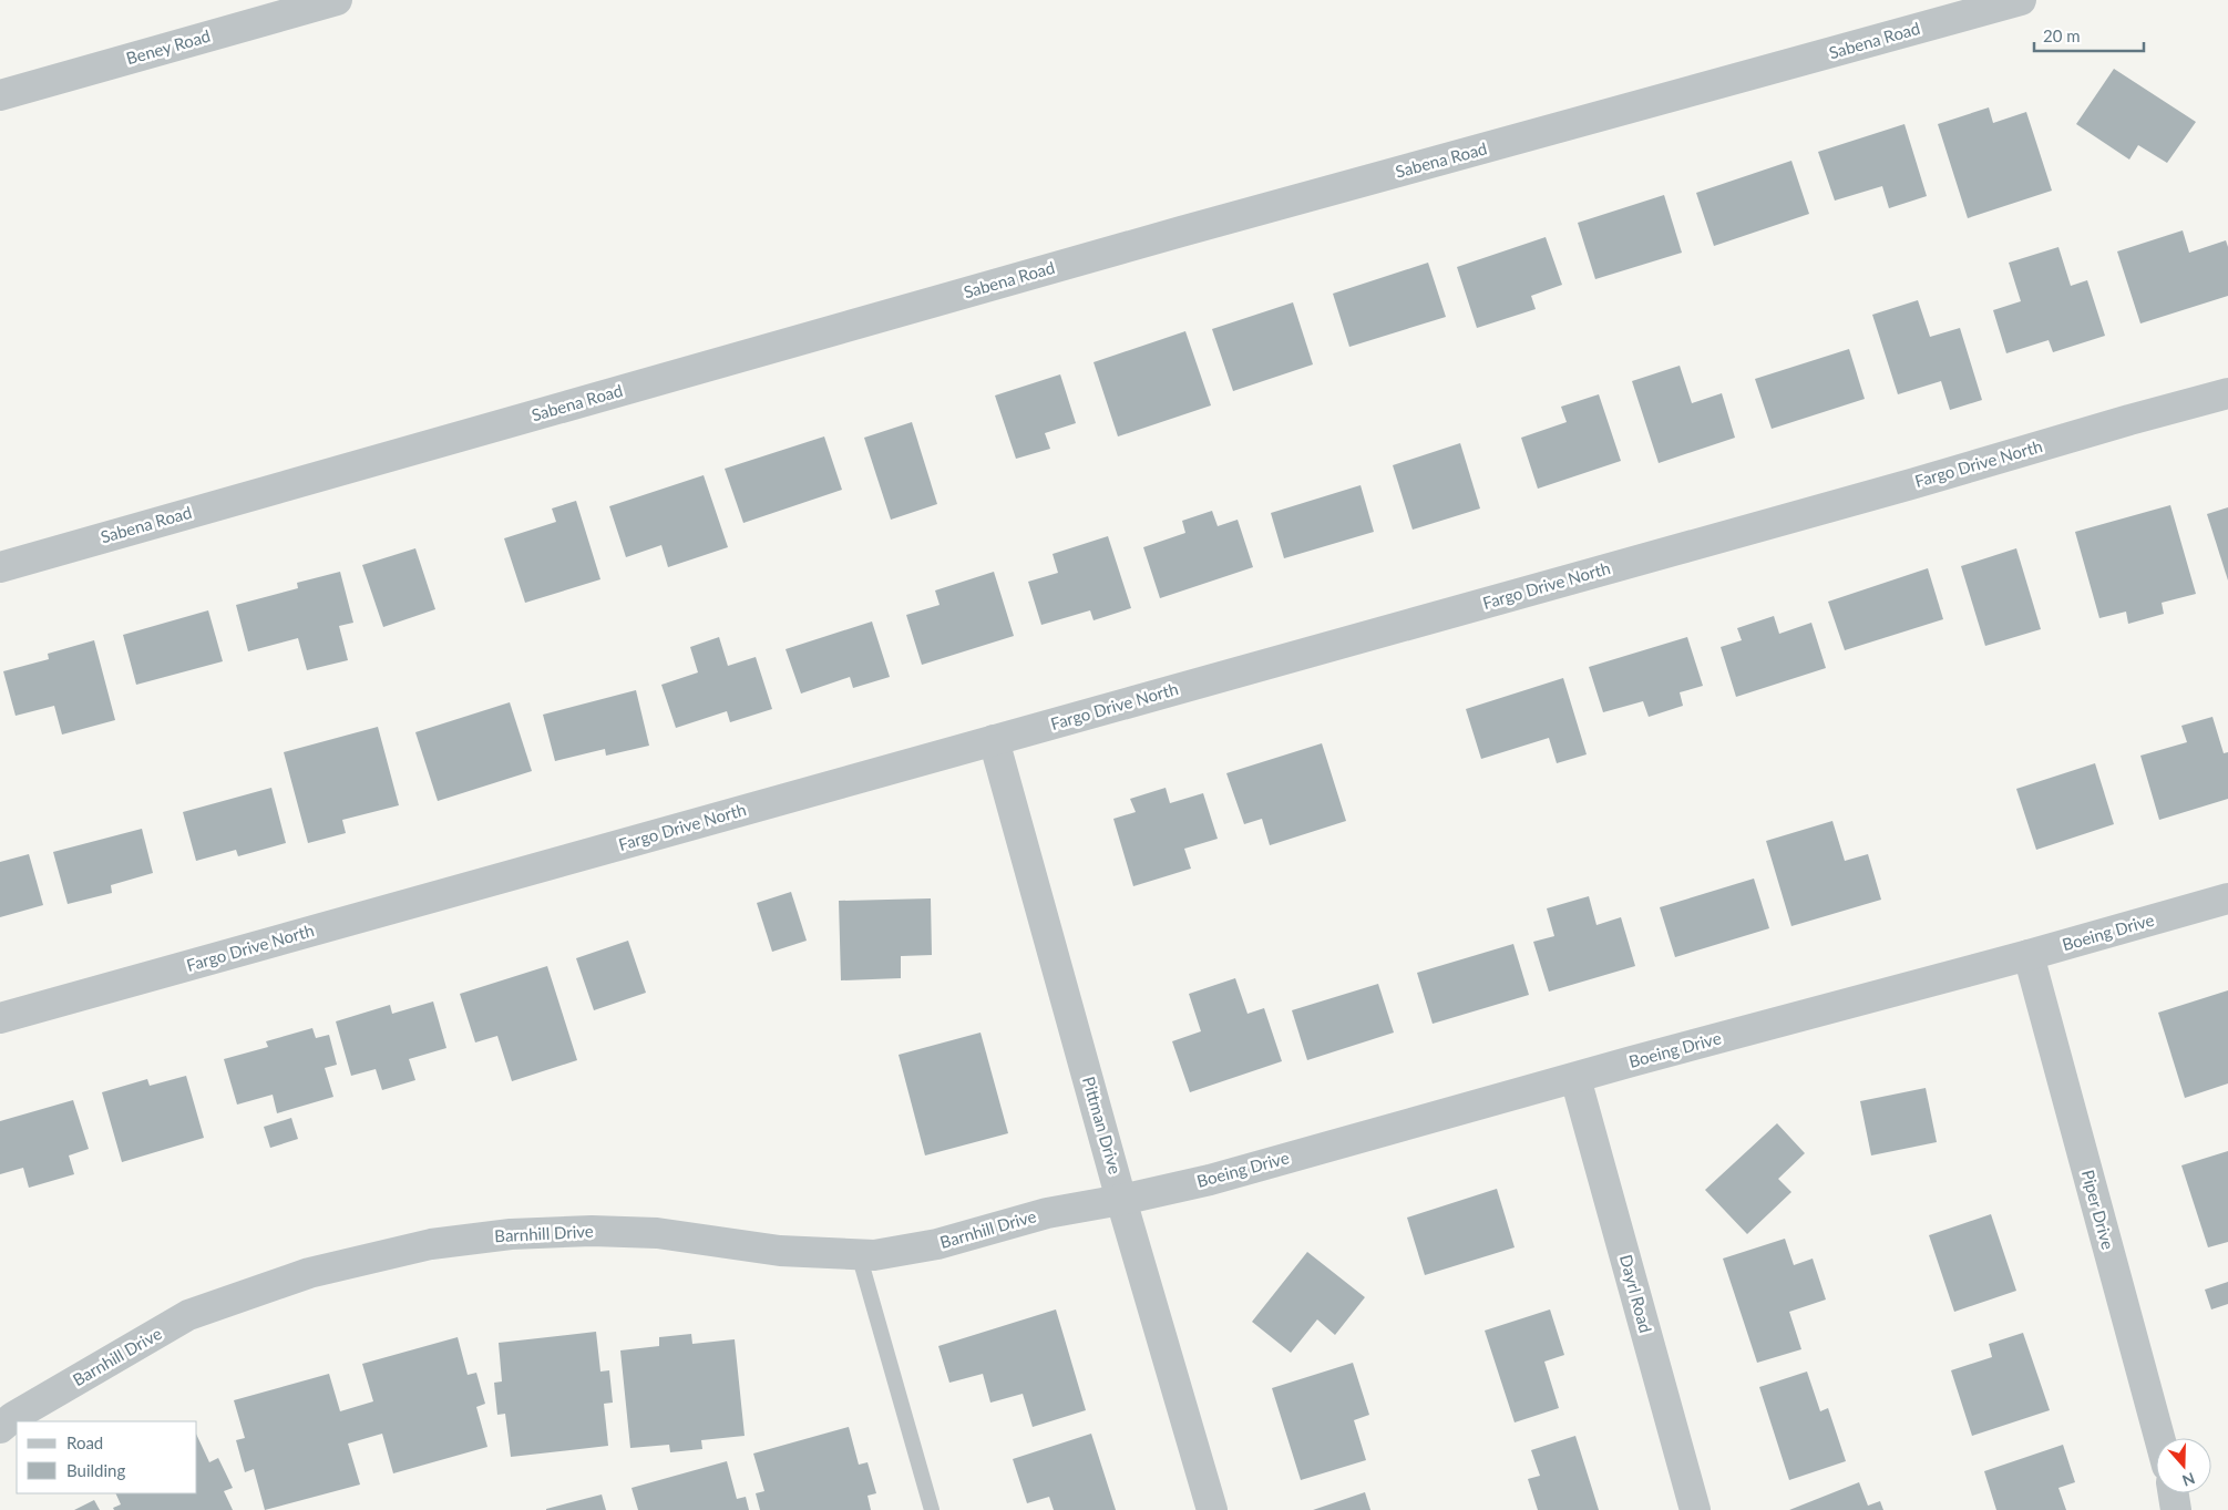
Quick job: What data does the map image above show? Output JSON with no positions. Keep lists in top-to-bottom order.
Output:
{
  "streets": {
    "street": [
      "Sabena Road",
      "Beney Road",
      "Fargo Drive North",
      "Boeing Drive",
      "Pittman Drive",
      "Piper Drive",
      "Barnhill Drive",
      "Dayrl Road"
    ]
  },
  "crossings": [
    ["Fargo Drive North", "Pittman Drive"],
    ["Boeing Drive", "Pittman Drive"],
    ["Boeing Drive", "Piper Drive"],
    ["Boeing Drive", "Barnhill Drive"],
    ["Boeing Drive", "Dayrl Road"],
    ["Pittman Drive", "Barnhill Drive"]
  ],
  "legend": ["Road", "Building"],
  "scale_bar": "20 m",
  "north": "bottom"
}
